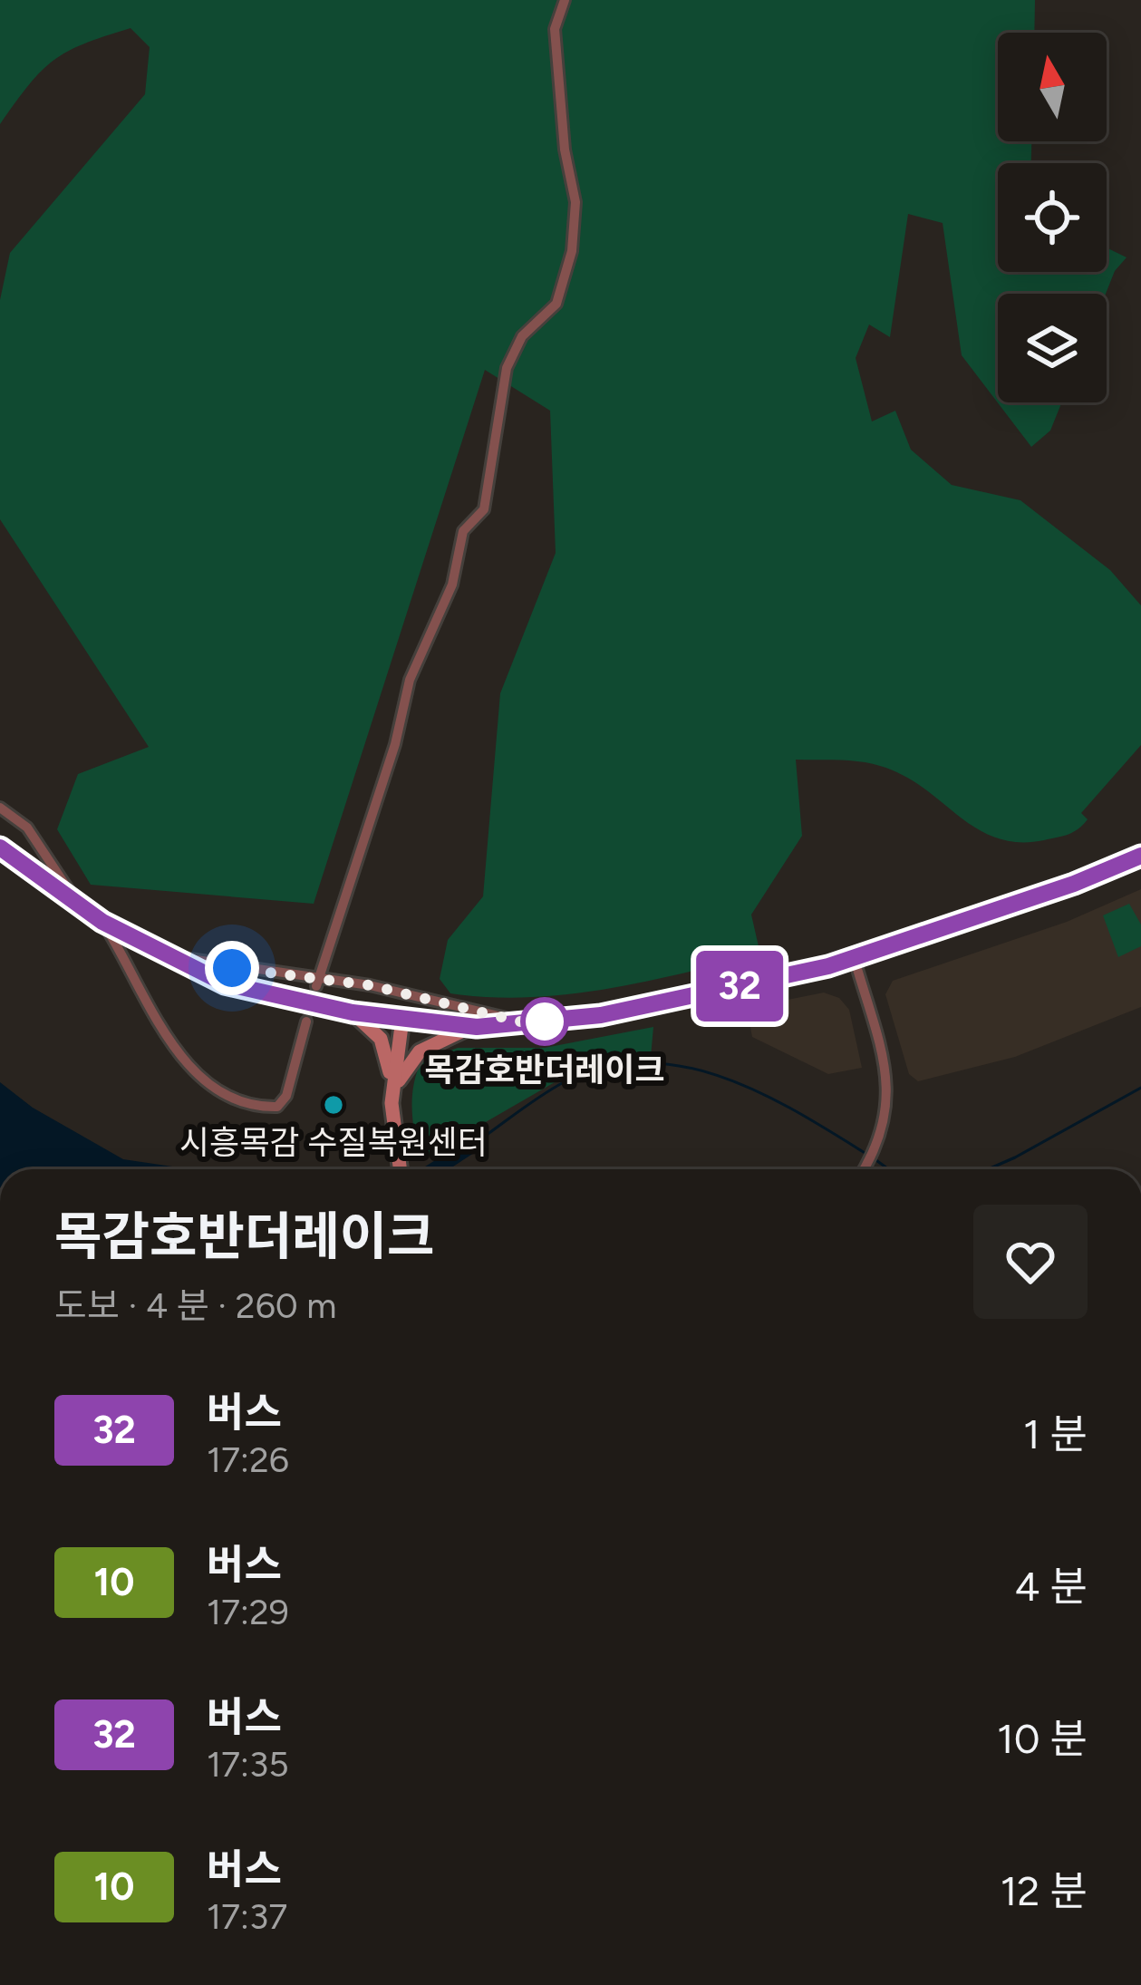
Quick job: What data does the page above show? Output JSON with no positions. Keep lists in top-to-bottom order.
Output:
{
  "places": ["목감호반더레이크", "시흥목감 수질복원센터"],
  "lines": ["bus line 32"],
  "north": "top",
  "page": {
    "on_map": "32",
    "heading": ["목감호반더레이크", "도보 · 4 분 · 260 m"],
    "list": [
      {
        "mark": "32",
        "name": "버스",
        "note": "17:26",
        "value": "1 분"
      },
      {
        "mark": "10",
        "name": "버스",
        "note": "17:29",
        "value": "4 분"
      },
      {
        "mark": "32",
        "name": "버스",
        "note": "17:35",
        "value": "10 분"
      },
      {
        "mark": "10",
        "name": "버스",
        "note": "17:37",
        "value": "12 분"
      }
    ]
  }
}
